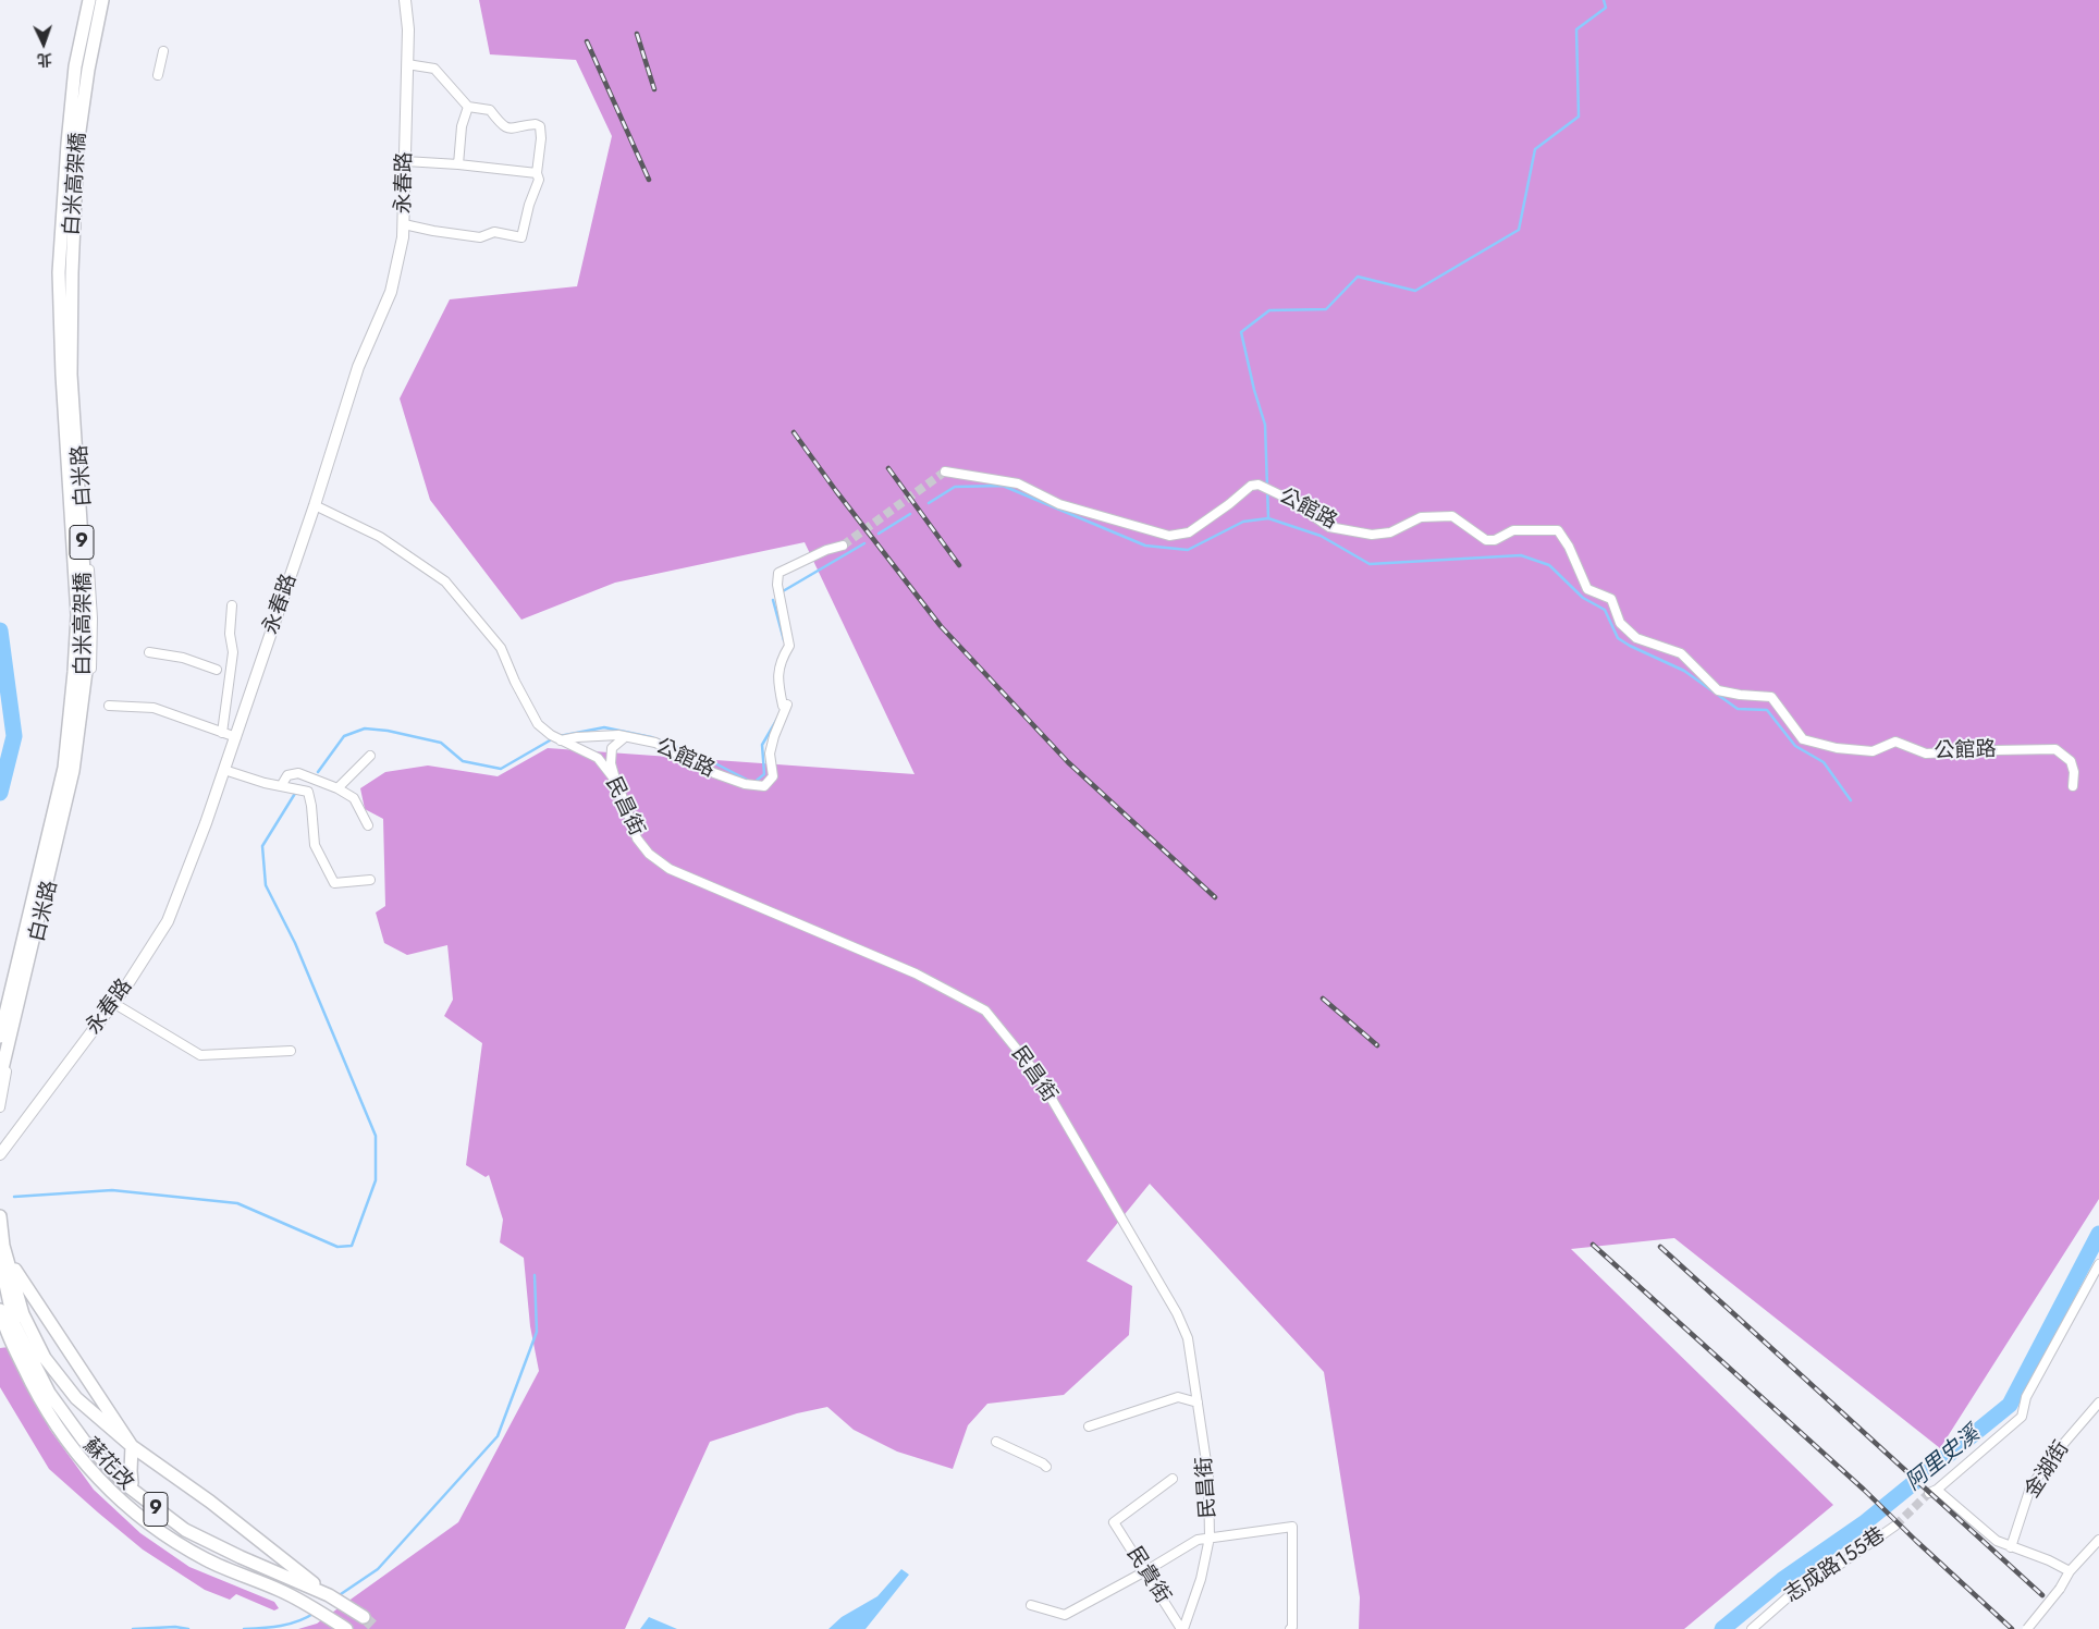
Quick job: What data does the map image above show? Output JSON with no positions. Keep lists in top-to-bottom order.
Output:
{
  "streets": {
    "main road": ["白米高架橋", "9", "蘇花改"],
    "street": [
      "永春路",
      "白米路",
      "公館路",
      "民昌街",
      "金湖街",
      "志成路155巷",
      "民貴街"
    ]
  },
  "crossings": [
    ["公館路", "民昌街"],
    ["9", "蘇花改"],
    ["民昌街", "民貴街"]
  ],
  "water": ["阿里史溪"],
  "north": "bottom"
}
